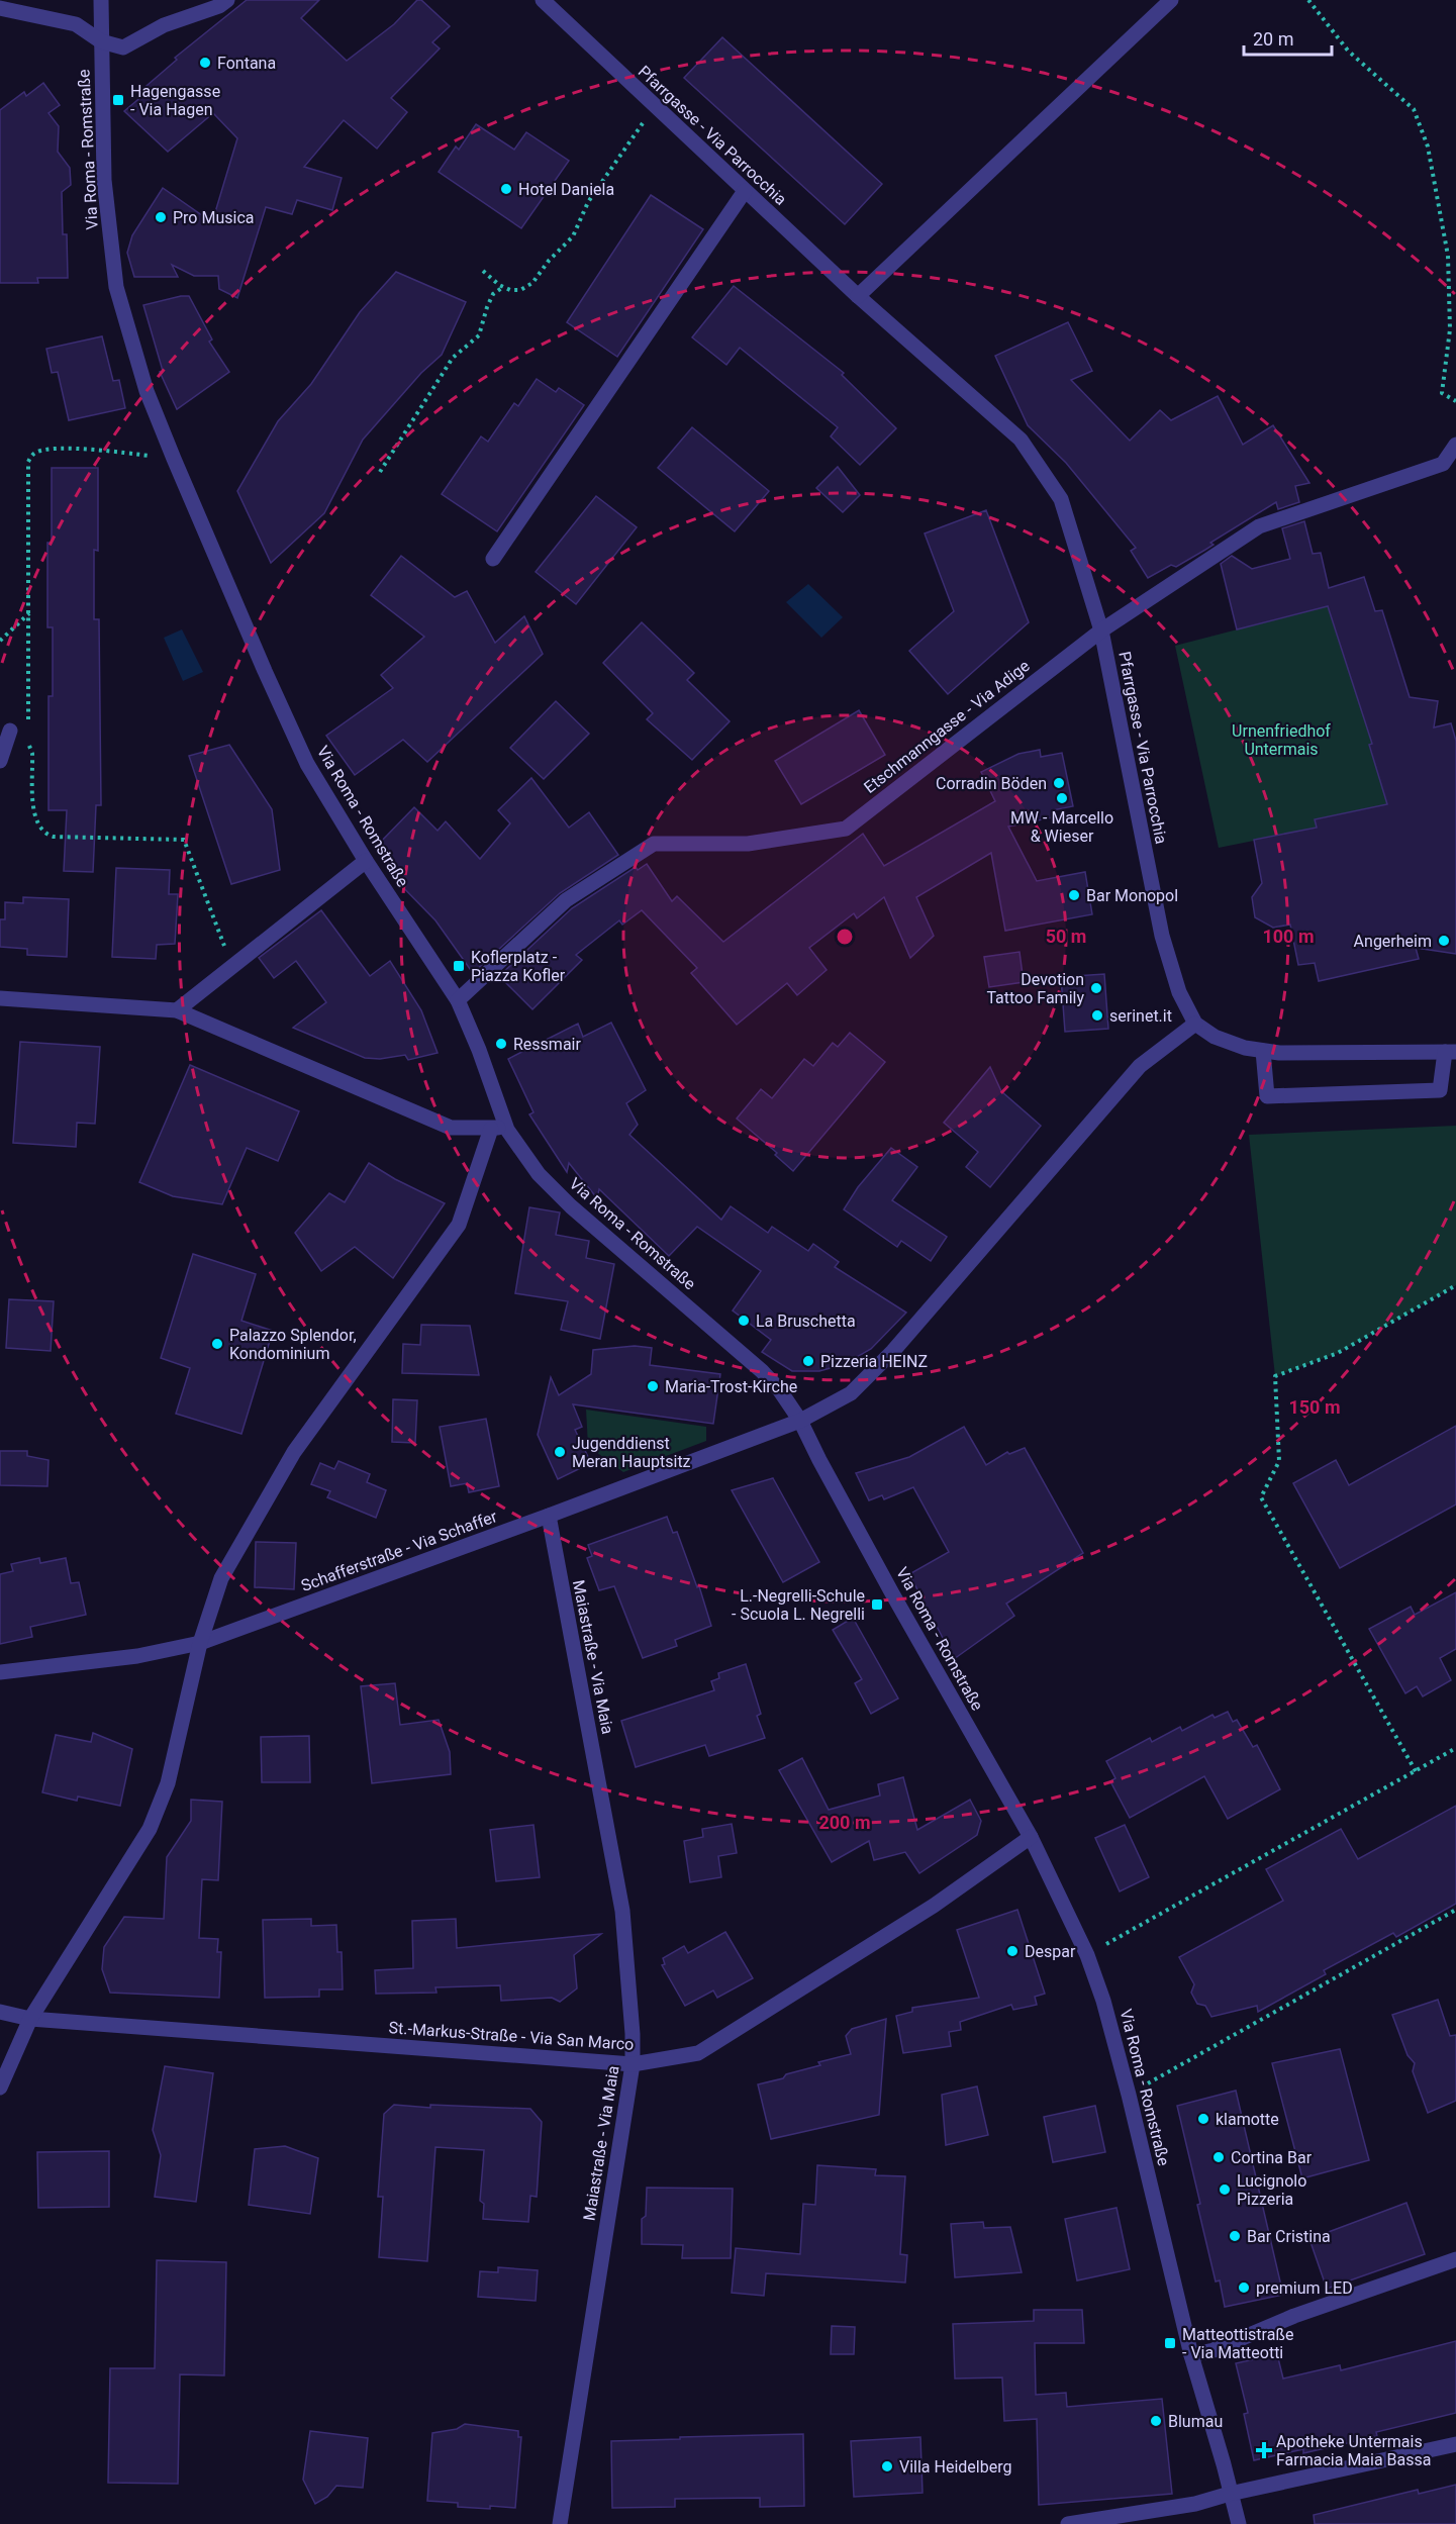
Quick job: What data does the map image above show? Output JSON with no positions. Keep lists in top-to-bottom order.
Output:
{
  "streets": {
    "street": [
      "Pfarrgasse - Via Parrocchia",
      "Via Roma - Romstraße",
      "Etschmanngasse - Via Adige",
      "Schafferstraße - Via Schaffer",
      "Maiastraße - Via Maia",
      "St.-Markus-Straße - Via San Marco"
    ]
  },
  "crossings": [
    ["Pfarrgasse - Via Parrocchia", "Etschmanngasse - Via Adige"],
    ["Pfarrgasse - Via Parrocchia", "Schafferstraße - Via Schaffer"],
    ["Via Roma - Romstraße", "Etschmanngasse - Via Adige"],
    ["Via Roma - Romstraße", "Schafferstraße - Via Schaffer"],
    ["Via Roma - Romstraße", "St.-Markus-Straße - Via San Marco"],
    ["Schafferstraße - Via Schaffer", "Maiastraße - Via Maia"],
    ["Maiastraße - Via Maia", "St.-Markus-Straße - Via San Marco"]
  ],
  "parks": ["Urnenfriedhof Untermais"],
  "places": {
    "other": [
      "Fontana",
      "Hotel Daniela",
      "Pro Musica",
      "Corradin Böden",
      "MW - Marcello & Wieser",
      "Bar Monopol",
      "Angerheim",
      "Devotion Tattoo Family",
      "serinet.it",
      "Ressmair",
      "La Bruschetta",
      "Palazzo Splendor, Kondominium",
      "Pizzeria HEINZ",
      "Maria-Trost-Kirche",
      "Jugenddienst Meran Hauptsitz",
      "Despar",
      "klamotte",
      "Cortina Bar",
      "Lucignolo Pizzeria",
      "Bar Cristina",
      "premium LED",
      "Blumau",
      "Villa Heidelberg"
    ],
    "transit": [
      "Hagengasse - Via Hagen",
      "Koflerplatz - Piazza Kofler",
      "L.-Negrelli-Schule - Scuola L. Negrelli",
      "Matteottistraße - Via Matteotti"
    ],
    "health": ["Apotheke Untermais Farmacia Maia Bassa"]
  },
  "scale_bar": "20 m",
  "rings": [
    "50 m",
    "100 m",
    "150 m",
    "200 m"
  ]
}
